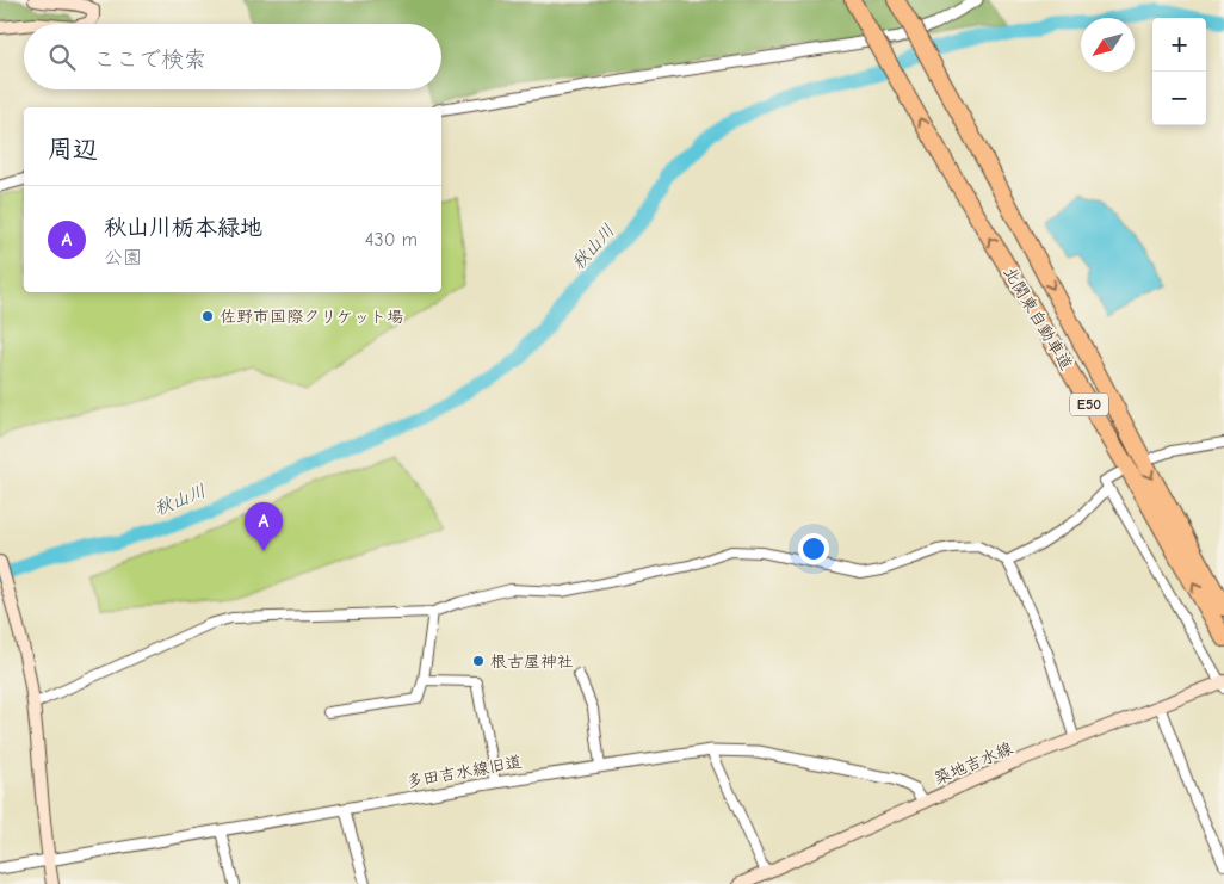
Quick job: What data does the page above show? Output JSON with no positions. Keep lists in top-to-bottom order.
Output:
{
  "streets": {
    "highway": ["北関東自動車道", "E50"],
    "main road": ["築地吉水線"],
    "street": ["多田吉水線旧道"]
  },
  "crossings": [
    ["築地吉水線", "多田吉水線旧道"]
  ],
  "water": ["秋山川"],
  "places": ["佐野市国際クリケット場", "根古屋神社"],
  "north": "bottom left",
  "page": {
    "map_buttons": ["+", "−"],
    "search": "ここで検索",
    "heading": "周辺",
    "list": [
      {
        "mark": "A",
        "name": "秋山川栃本緑地",
        "note": "公園",
        "value": "430 m"
      }
    ],
    "pins": "A"
  }
}
